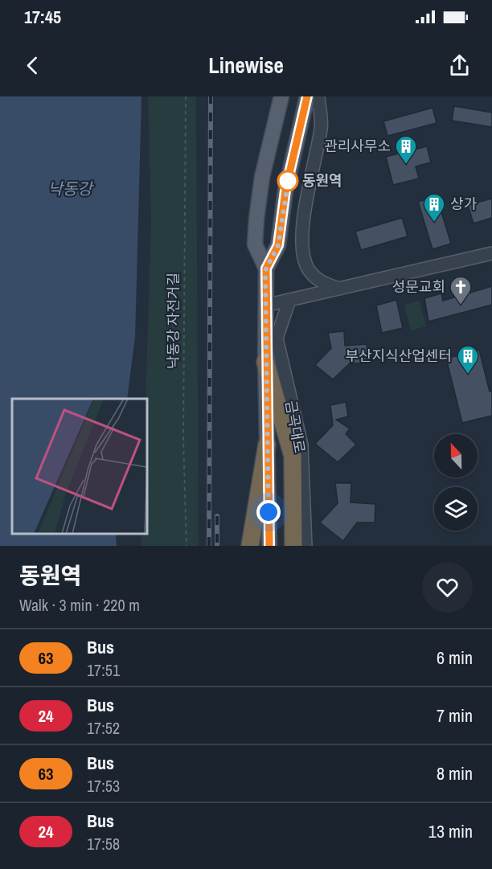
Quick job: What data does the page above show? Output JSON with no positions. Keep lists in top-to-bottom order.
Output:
{
  "streets": {
    "main road": ["금곡대로"],
    "path": ["낙동강 자전거길"]
  },
  "water": ["낙동강"],
  "places": {
    "building": ["관리사무소", "상가", "부산지식산업센터"],
    "other": ["동원역"],
    "church": ["성문교회"]
  },
  "lines": ["bus line 63"],
  "north": "top",
  "page": {
    "status": "17:45",
    "header": "Linewise",
    "heading": ["동원역", "Walk · 3 min · 220 m"],
    "list": [
      {
        "mark": "63",
        "name": "Bus",
        "note": "17:51",
        "value": "6 min"
      },
      {
        "mark": "24",
        "name": "Bus",
        "note": "17:52",
        "value": "7 min"
      },
      {
        "mark": "63",
        "name": "Bus",
        "note": "17:53",
        "value": "8 min"
      },
      {
        "mark": "24",
        "name": "Bus",
        "note": "17:58",
        "value": "13 min"
      }
    ]
  }
}
